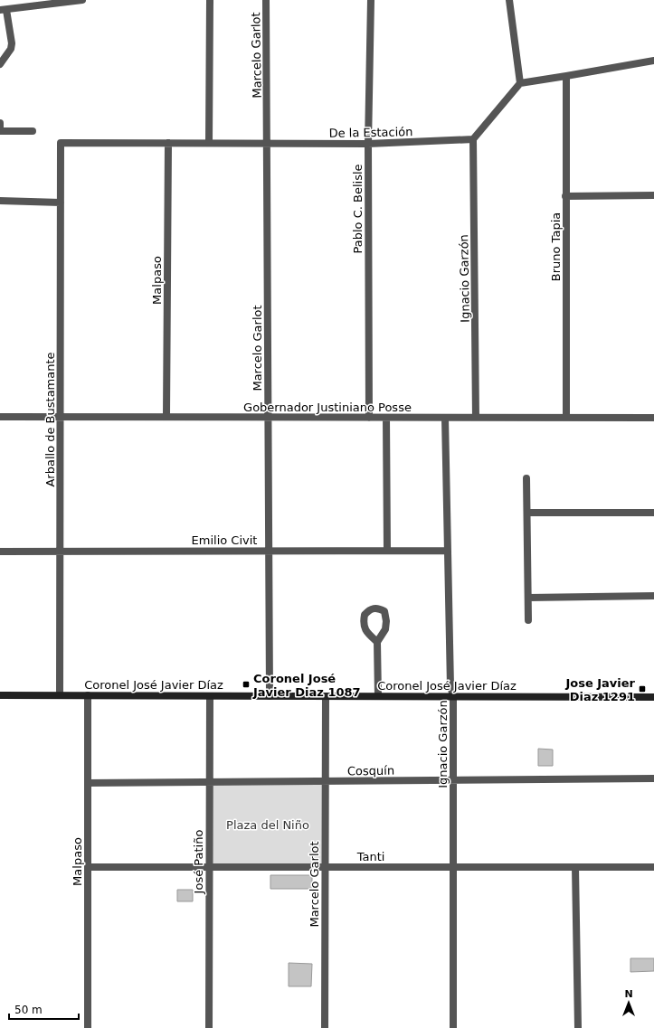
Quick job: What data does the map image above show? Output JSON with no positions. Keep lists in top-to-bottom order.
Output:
{
  "streets": {
    "main road": ["Coronel José Javier Díaz"],
    "street": [
      "Marcelo Garlot",
      "De la Estación",
      "Pablo C. Belisle",
      "Bruno Tapia",
      "Ignacio Garzón",
      "Malpaso",
      "Gobernador Justiniano Posse",
      "Arballo de Bustamante",
      "Emilio Civit",
      "Cosquín",
      "Tanti",
      "José Patiño"
    ]
  },
  "crossings": [
    ["Marcelo Garlot", "De la Estación"],
    ["Marcelo Garlot", "Gobernador Justiniano Posse"],
    ["Marcelo Garlot", "Emilio Civit"],
    ["Marcelo Garlot", "Coronel José Javier Díaz"],
    ["Marcelo Garlot", "Cosquín"],
    ["Marcelo Garlot", "Tanti"],
    ["De la Estación", "Pablo C. Belisle"],
    ["De la Estación", "Ignacio Garzón"],
    ["De la Estación", "Malpaso"],
    ["De la Estación", "Arballo de Bustamante"],
    ["Pablo C. Belisle", "Gobernador Justiniano Posse"],
    ["Bruno Tapia", "Gobernador Justiniano Posse"],
    ["Ignacio Garzón", "Gobernador Justiniano Posse"],
    ["Ignacio Garzón", "Emilio Civit"],
    ["Ignacio Garzón", "Coronel José Javier Díaz"],
    ["Ignacio Garzón", "Cosquín"],
    ["Ignacio Garzón", "Tanti"],
    ["Malpaso", "Gobernador Justiniano Posse"],
    ["Malpaso", "Coronel José Javier Díaz"],
    ["Malpaso", "Cosquín"],
    ["Malpaso", "Tanti"],
    ["Gobernador Justiniano Posse", "Arballo de Bustamante"],
    ["Arballo de Bustamante", "Emilio Civit"],
    ["Arballo de Bustamante", "Coronel José Javier Díaz"],
    ["Coronel José Javier Díaz", "José Patiño"],
    ["Cosquín", "José Patiño"],
    ["Tanti", "José Patiño"]
  ],
  "parks": ["Plaza del Niño"],
  "places": {
    "transit": ["Coronel José Javier Diaz 1087", "Jose Javier Diaz 1291"]
  },
  "scale_bar": "50 m",
  "north": "top"
}
